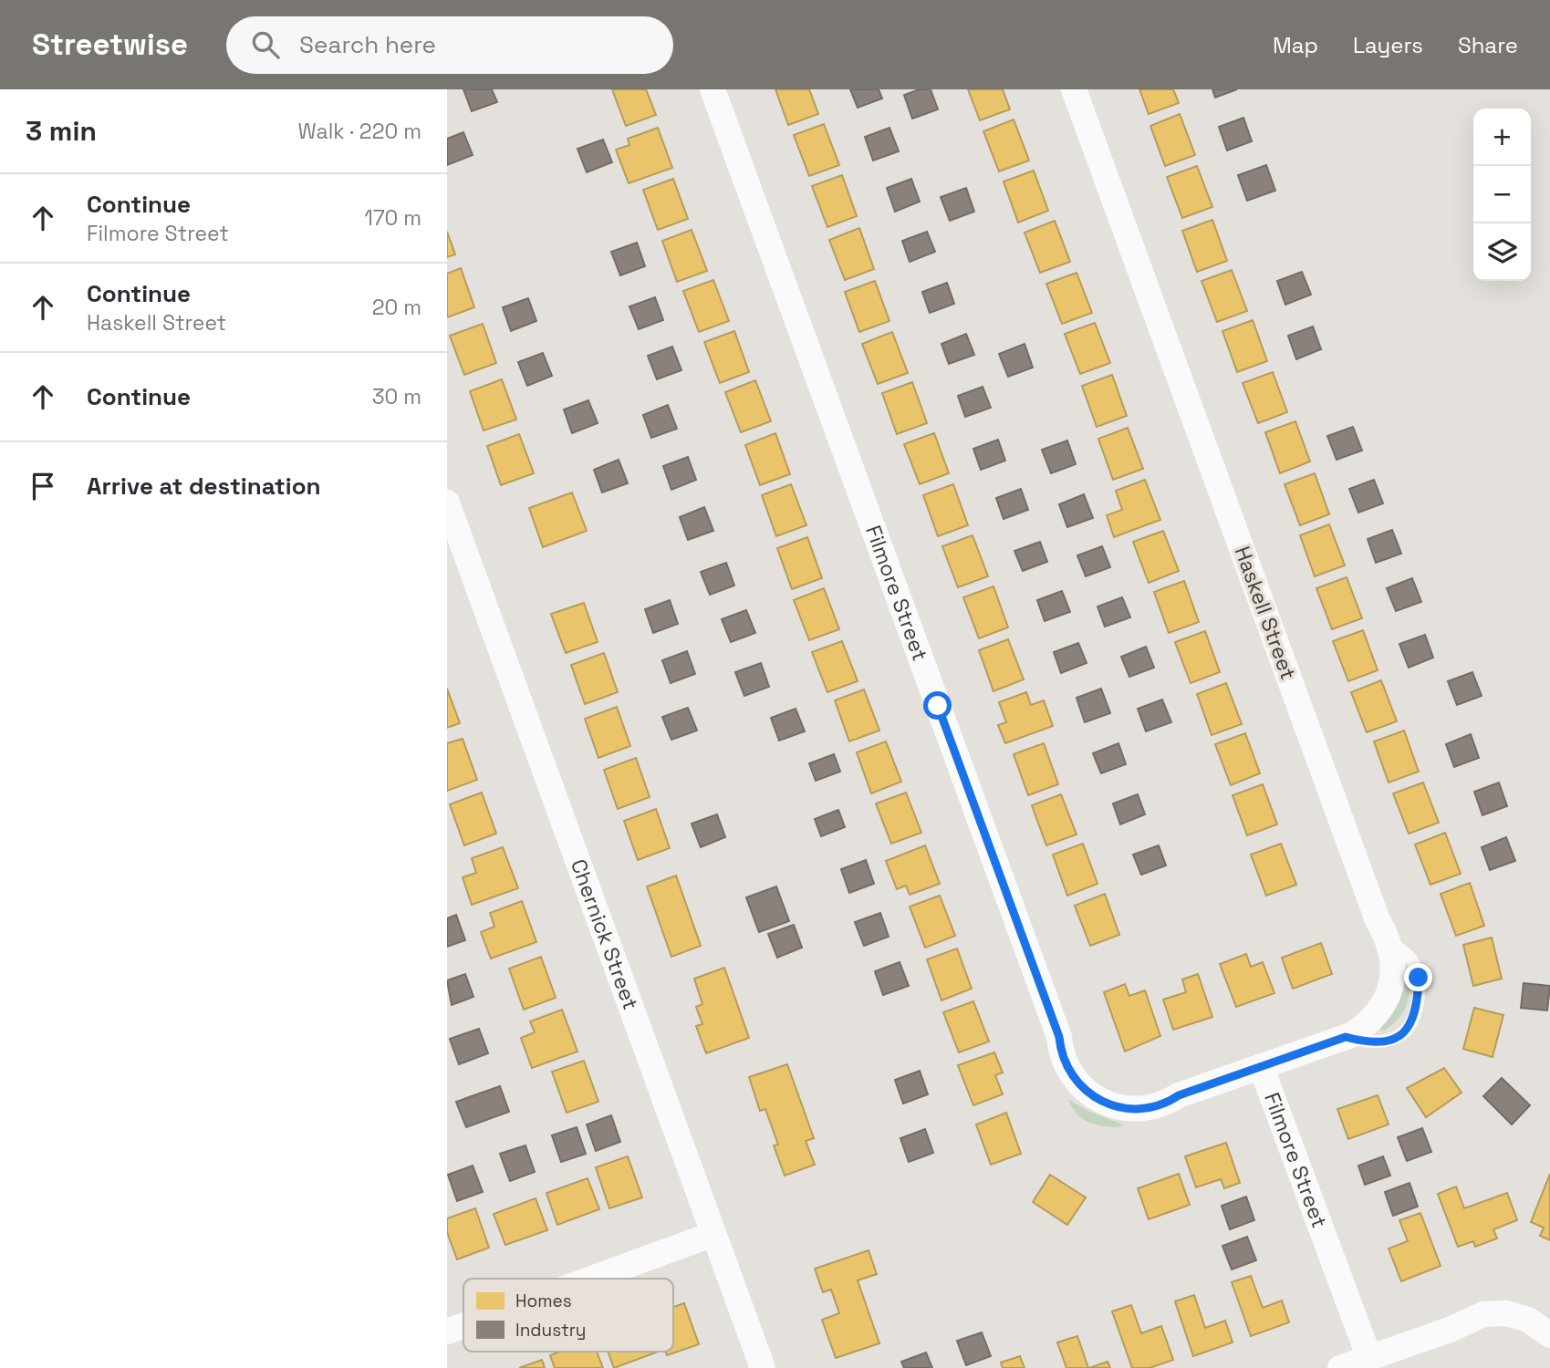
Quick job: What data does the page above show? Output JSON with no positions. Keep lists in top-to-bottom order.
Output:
{
  "streets": {
    "street": ["Filmore Street", "Haskell Street", "Chernick Street"]
  },
  "crossings": [
    ["Filmore Street", "Haskell Street"]
  ],
  "legend": ["Homes", "Industry"],
  "page": {
    "header": "Streetwise",
    "search": "Search here",
    "nav": ["Map", "Layers", "Share"],
    "heading": ["3 min", "Walk · 220 m"],
    "map_buttons": ["+", "−"],
    "list": [
      ["Continue", "Filmore Street", "170 m"],
      ["Continue", "Haskell Street", "20 m"],
      ["Continue", "30 m"],
      "Arrive at destination"
    ]
  }
}
